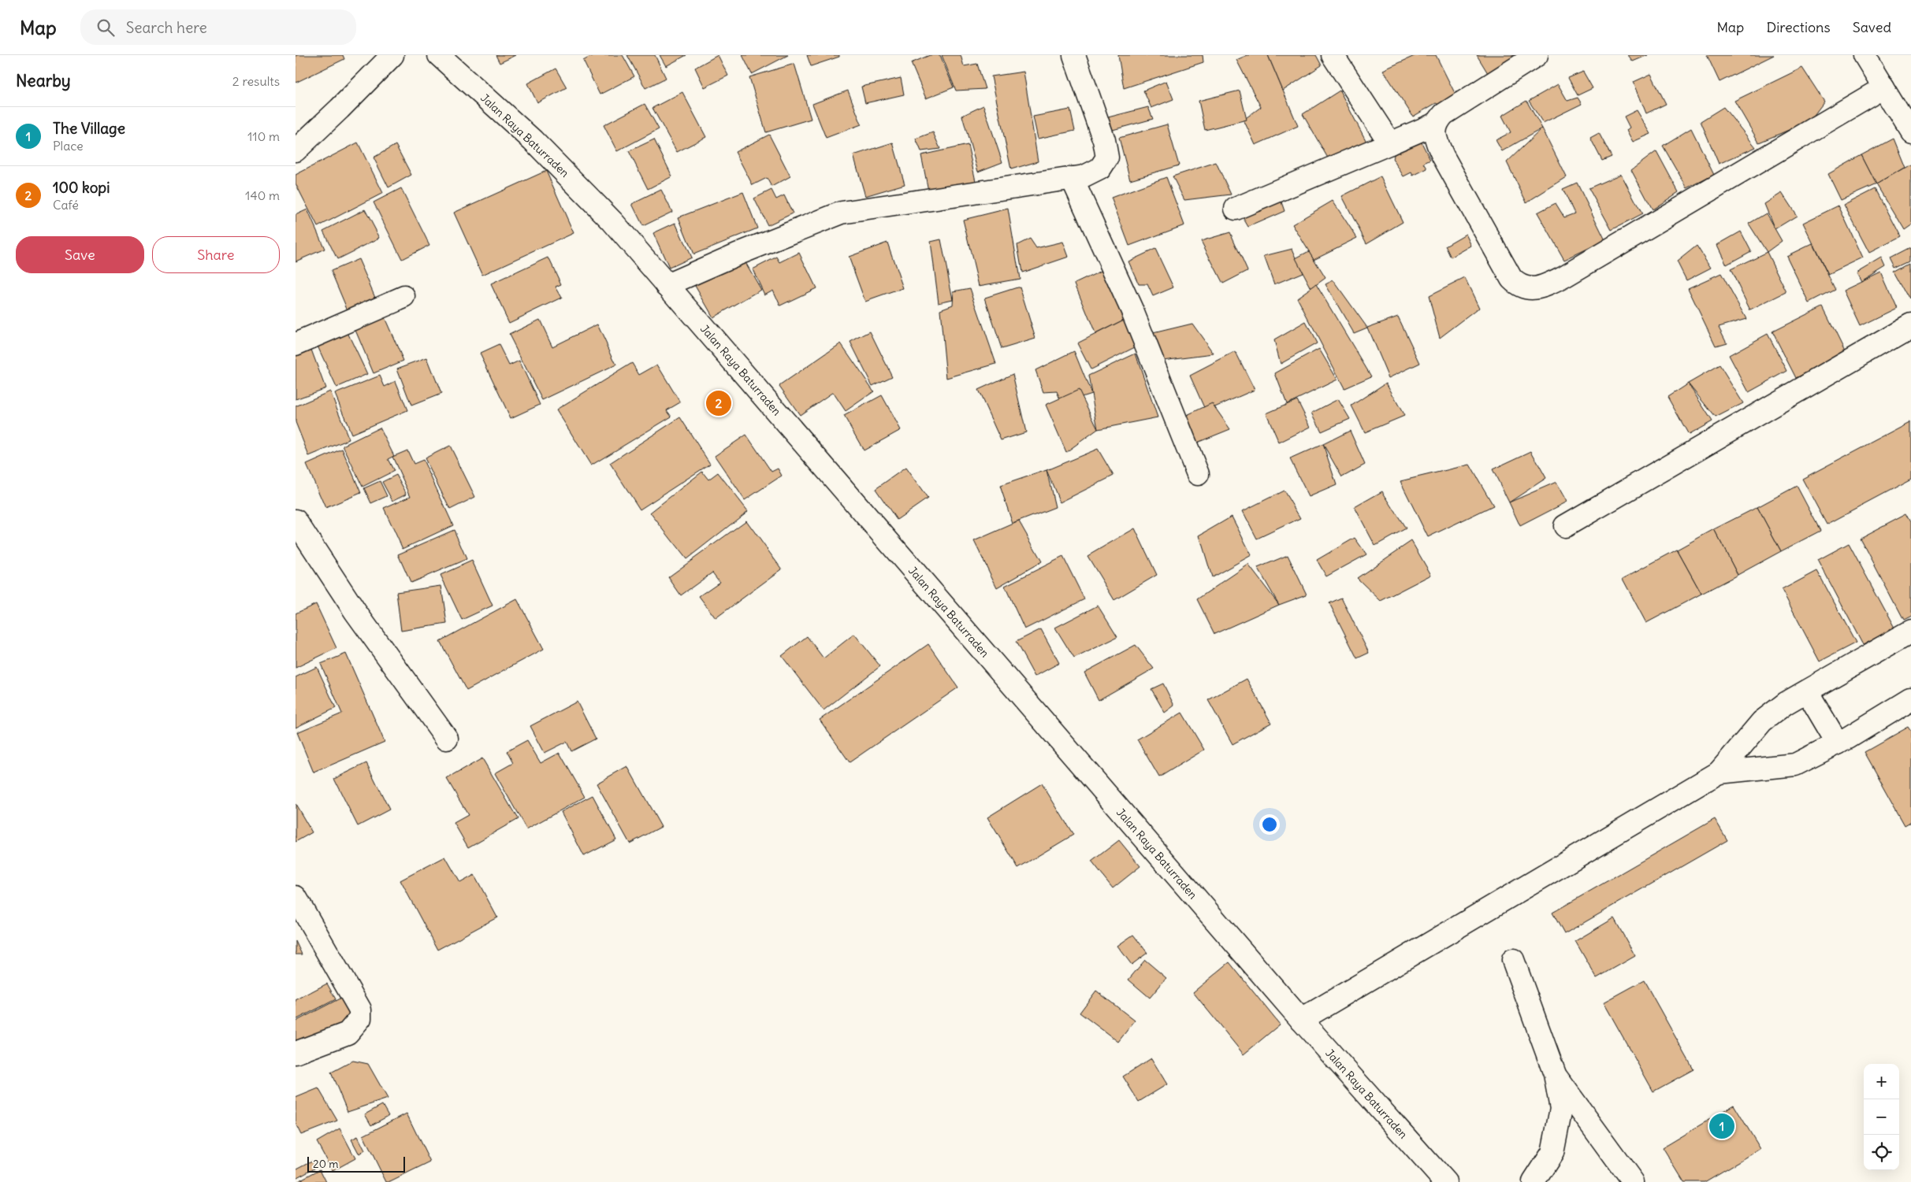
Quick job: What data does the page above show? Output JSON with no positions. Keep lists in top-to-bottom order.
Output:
{
  "streets": {
    "street": ["Jalan Raya Baturraden"]
  },
  "scale_bar": "20 m",
  "page": {
    "header": "Map",
    "search": "Search here",
    "nav": ["Map", "Directions", "Saved"],
    "heading": ["Nearby", "2 results"],
    "list": [
      {
        "mark": "1",
        "name": "The Village",
        "note": "Place",
        "value": "110 m"
      },
      {
        "mark": "2",
        "name": "100 kopi",
        "note": "Café",
        "value": "140 m"
      }
    ],
    "buttons": ["Save", "Share"],
    "pins": ["2", "1"],
    "map_buttons": ["+", "−"],
    "scale": "20 m"
  }
}
